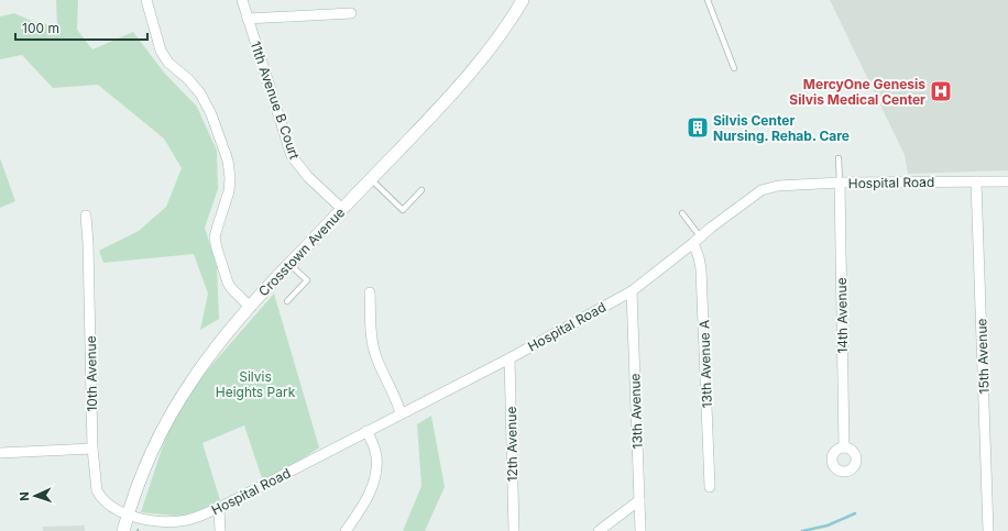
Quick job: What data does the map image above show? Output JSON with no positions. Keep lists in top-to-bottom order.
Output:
{
  "streets": {
    "street": [
      "11th Avenue B Court",
      "Hospital Road",
      "Crosstown Avenue",
      "14th Avenue",
      "15th Avenue",
      "13th Avenue A",
      "10th Avenue",
      "13th Avenue",
      "12th Avenue"
    ]
  },
  "crossings": [
    ["11th Avenue B Court", "Crosstown Avenue"],
    ["Hospital Road", "Crosstown Avenue"],
    ["Hospital Road", "14th Avenue"],
    ["Hospital Road", "15th Avenue"],
    ["Hospital Road", "13th Avenue A"],
    ["Hospital Road", "10th Avenue"],
    ["Hospital Road", "13th Avenue"],
    ["Hospital Road", "12th Avenue"],
    ["Crosstown Avenue", "10th Avenue"]
  ],
  "parks": ["Silvis Heights Park"],
  "places": {
    "hospital": ["MercyOne Genesis Silvis Medical Center"],
    "building": ["Silvis Center Nursing. Rehab. Care"]
  },
  "scale_bar": "100 m",
  "north": "left"
}
